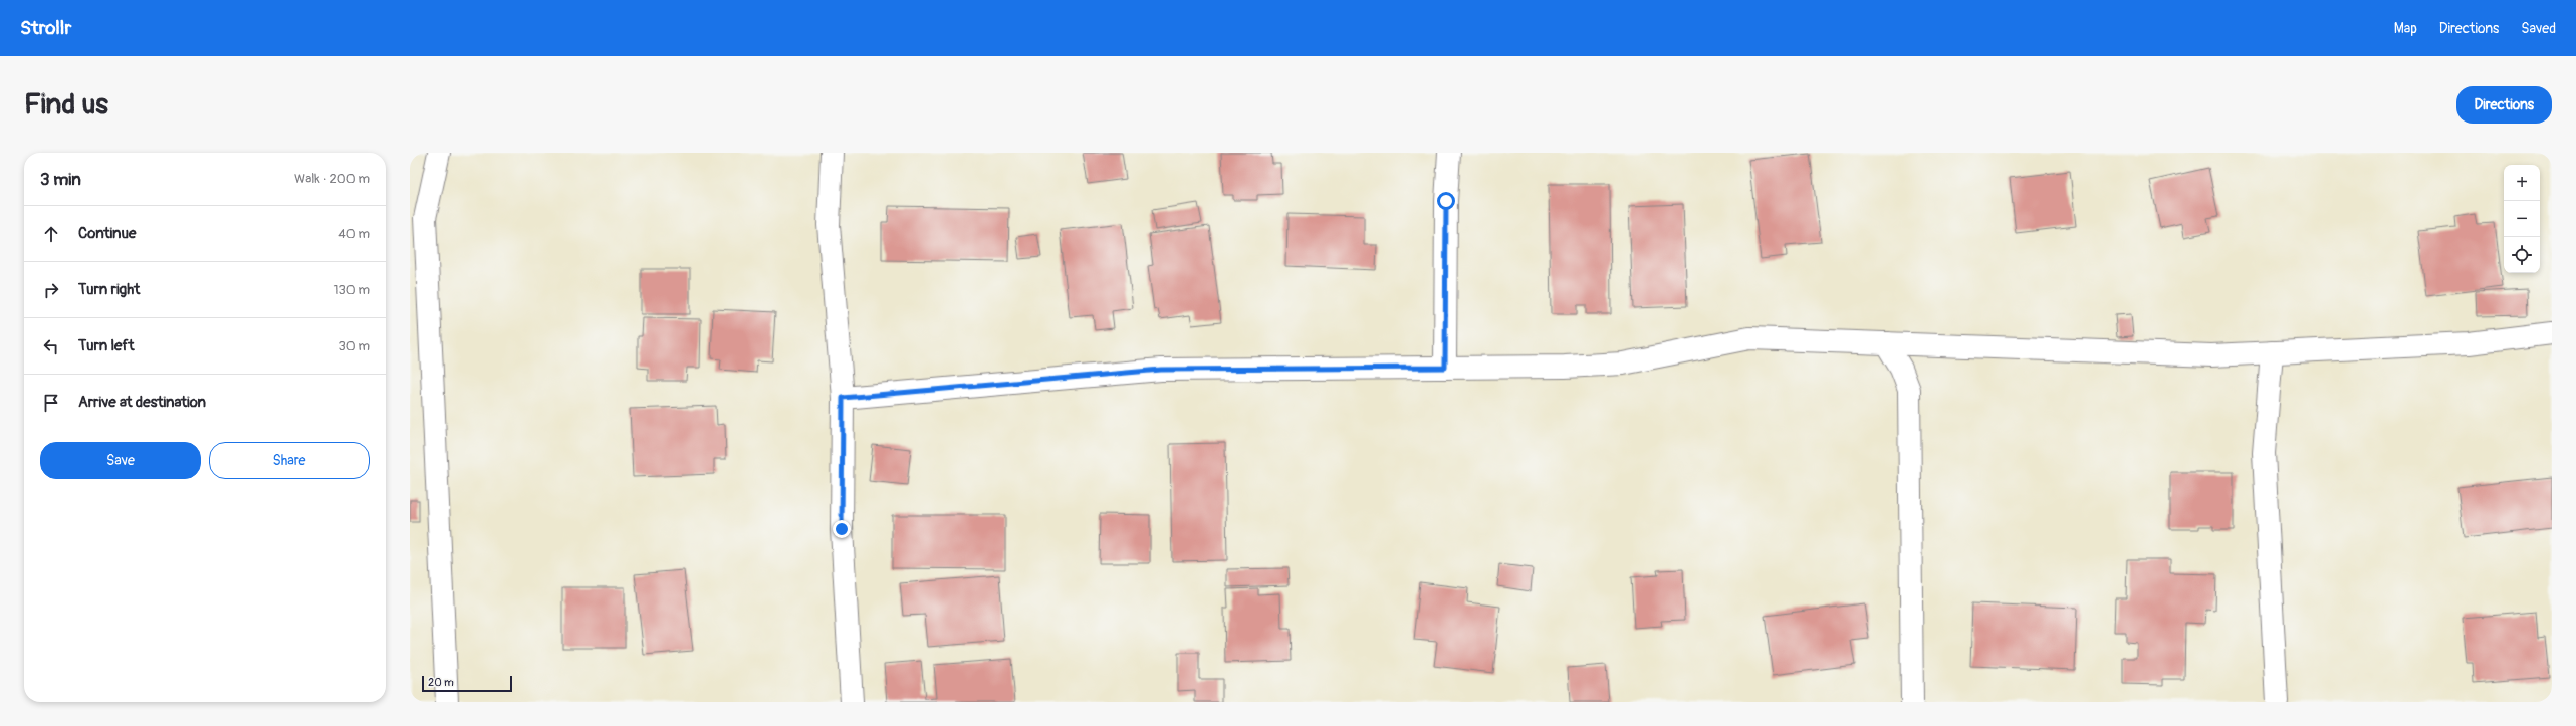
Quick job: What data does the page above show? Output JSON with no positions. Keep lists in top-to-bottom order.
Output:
{
  "scale_bar": "20 m",
  "page": {
    "header": "Strollr",
    "nav": ["Map", "Directions", "Saved"],
    "buttons": [
      "Directions",
      ["Save", "Share"]
    ],
    "title": "Find us",
    "heading": ["3 min", "Walk · 200 m"],
    "map_buttons": ["+", "−"],
    "list": [
      ["Continue", "40 m"],
      ["Turn right", "130 m"],
      ["Turn left", "30 m"],
      "Arrive at destination"
    ],
    "scale": "20 m"
  }
}
